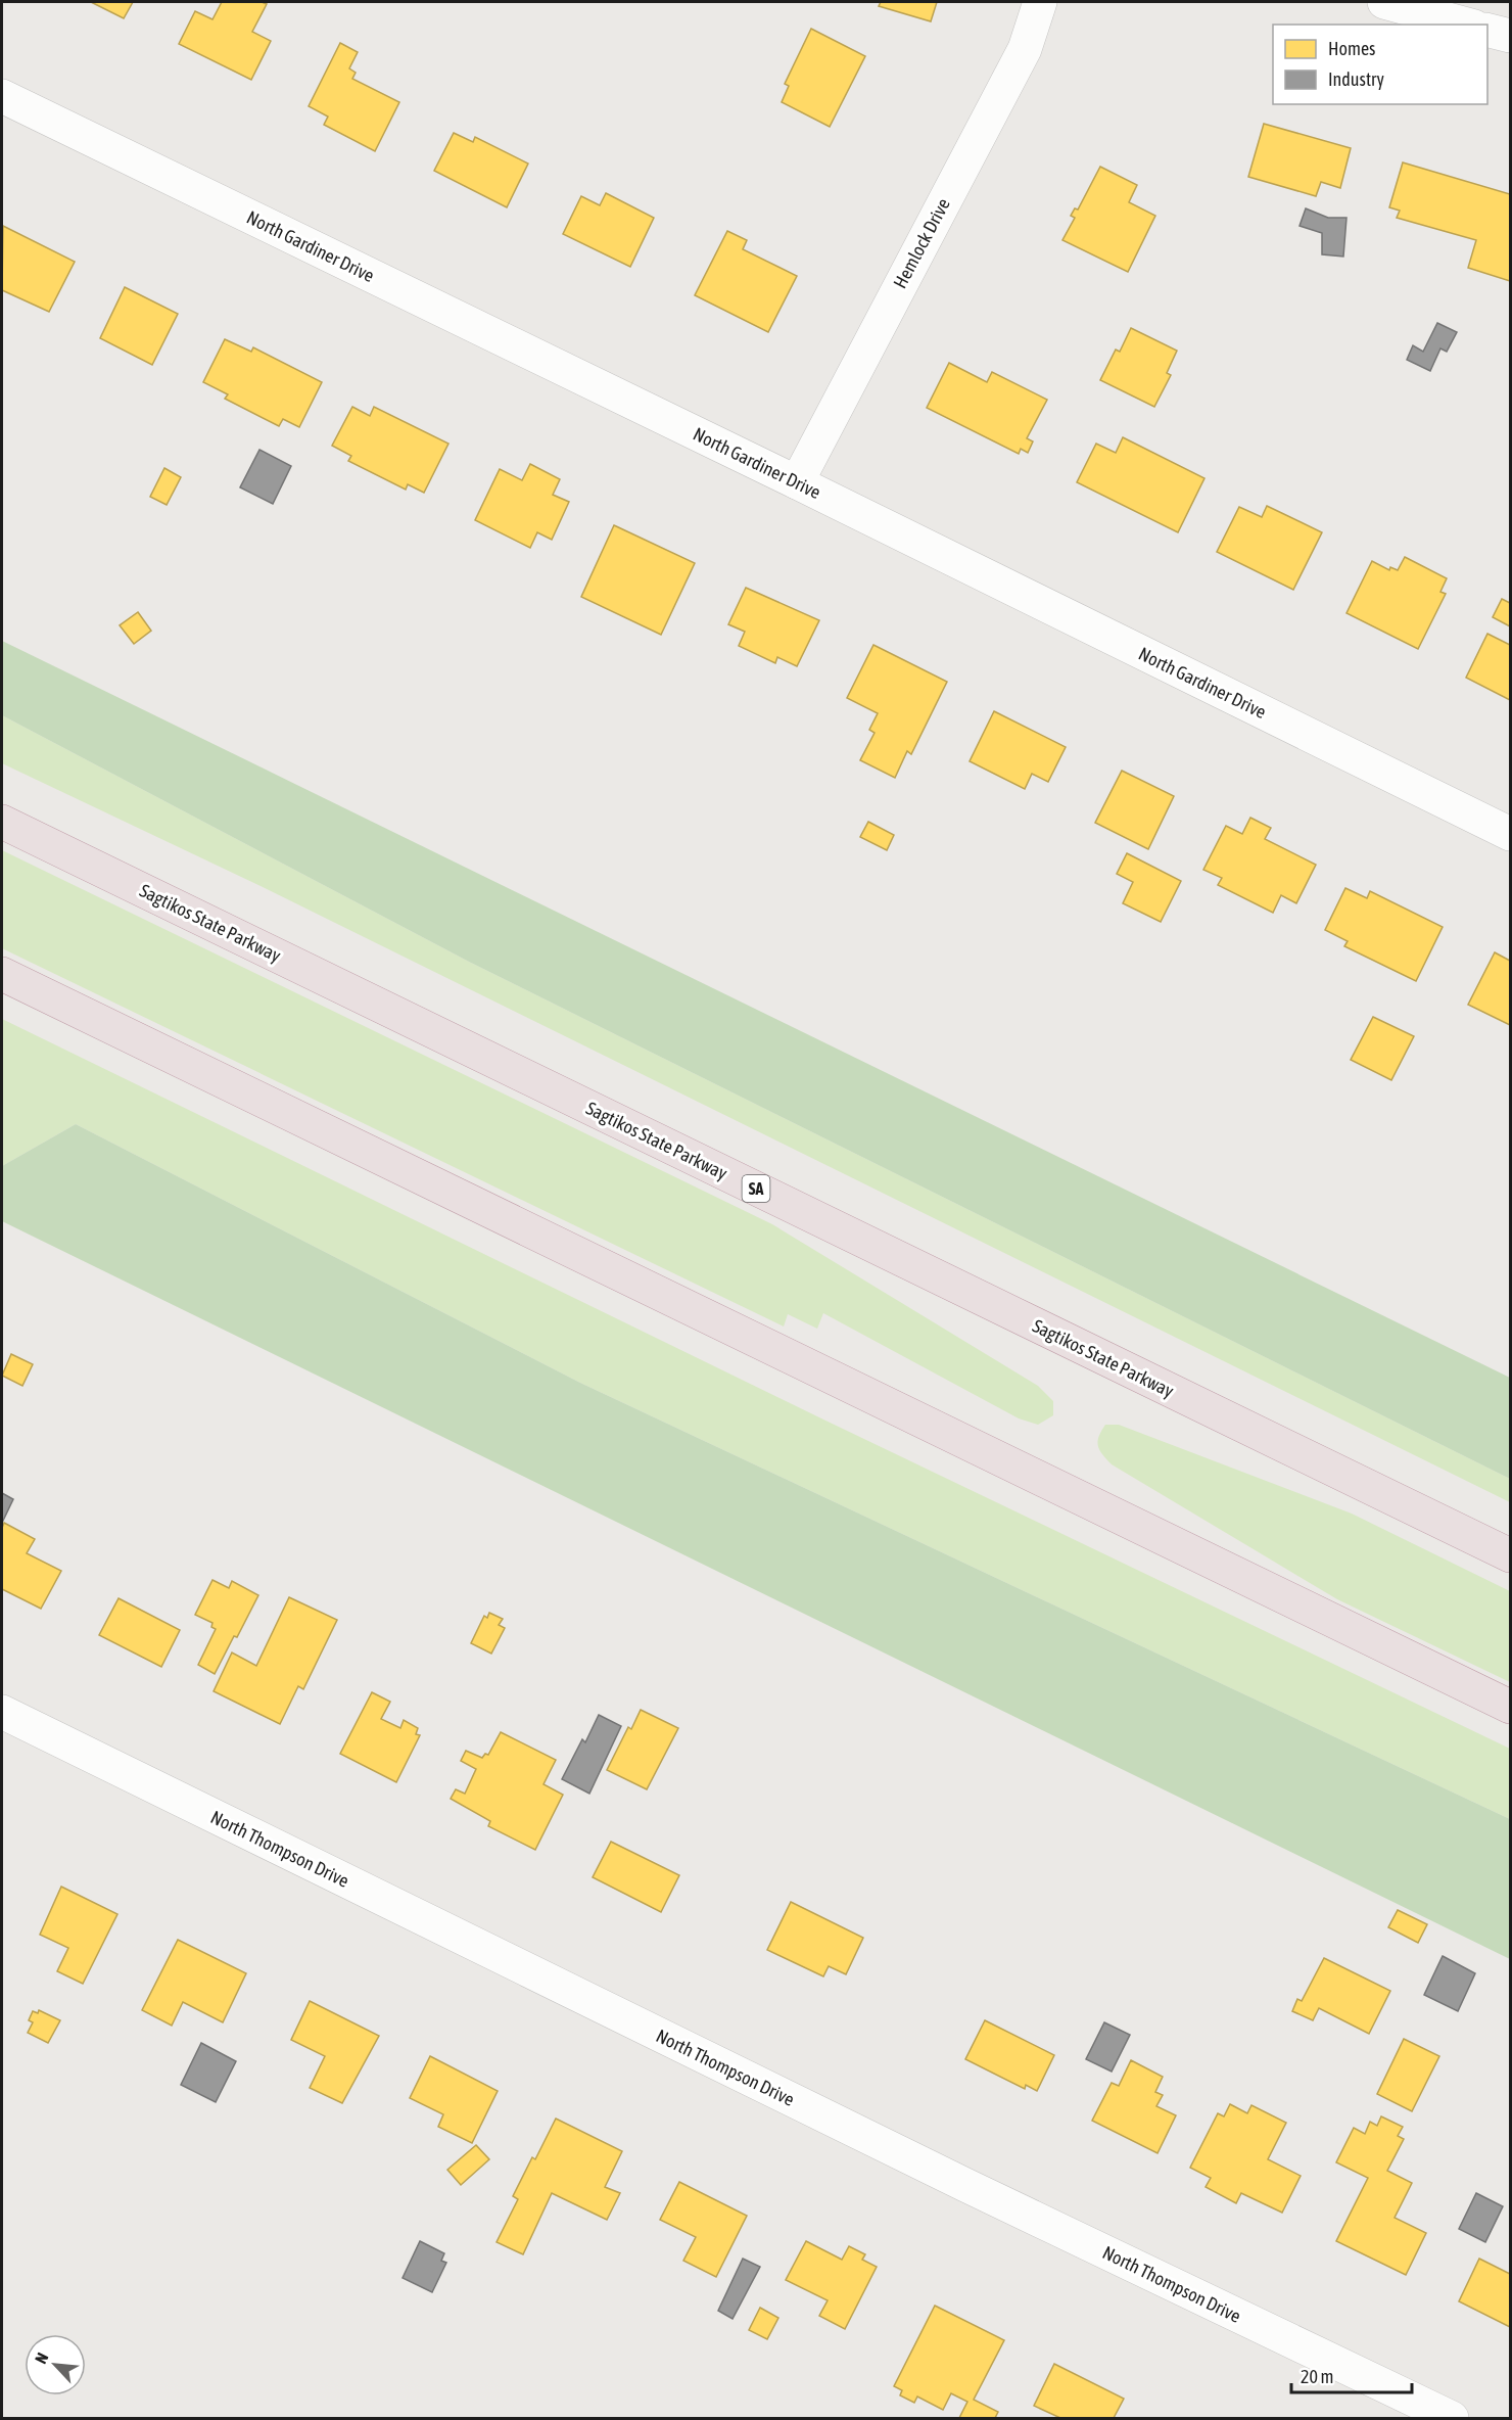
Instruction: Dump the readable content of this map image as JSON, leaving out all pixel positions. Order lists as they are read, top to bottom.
{
  "streets": {
    "highway": ["Sagtikos State Parkway", "SA"],
    "street": ["Hemlock Drive", "North Gardiner Drive", "North Thompson Drive"]
  },
  "crossings": [
    ["Hemlock Drive", "North Gardiner Drive"]
  ],
  "legend": ["Homes", "Industry"],
  "scale_bar": "20 m",
  "north": "top left"
}
